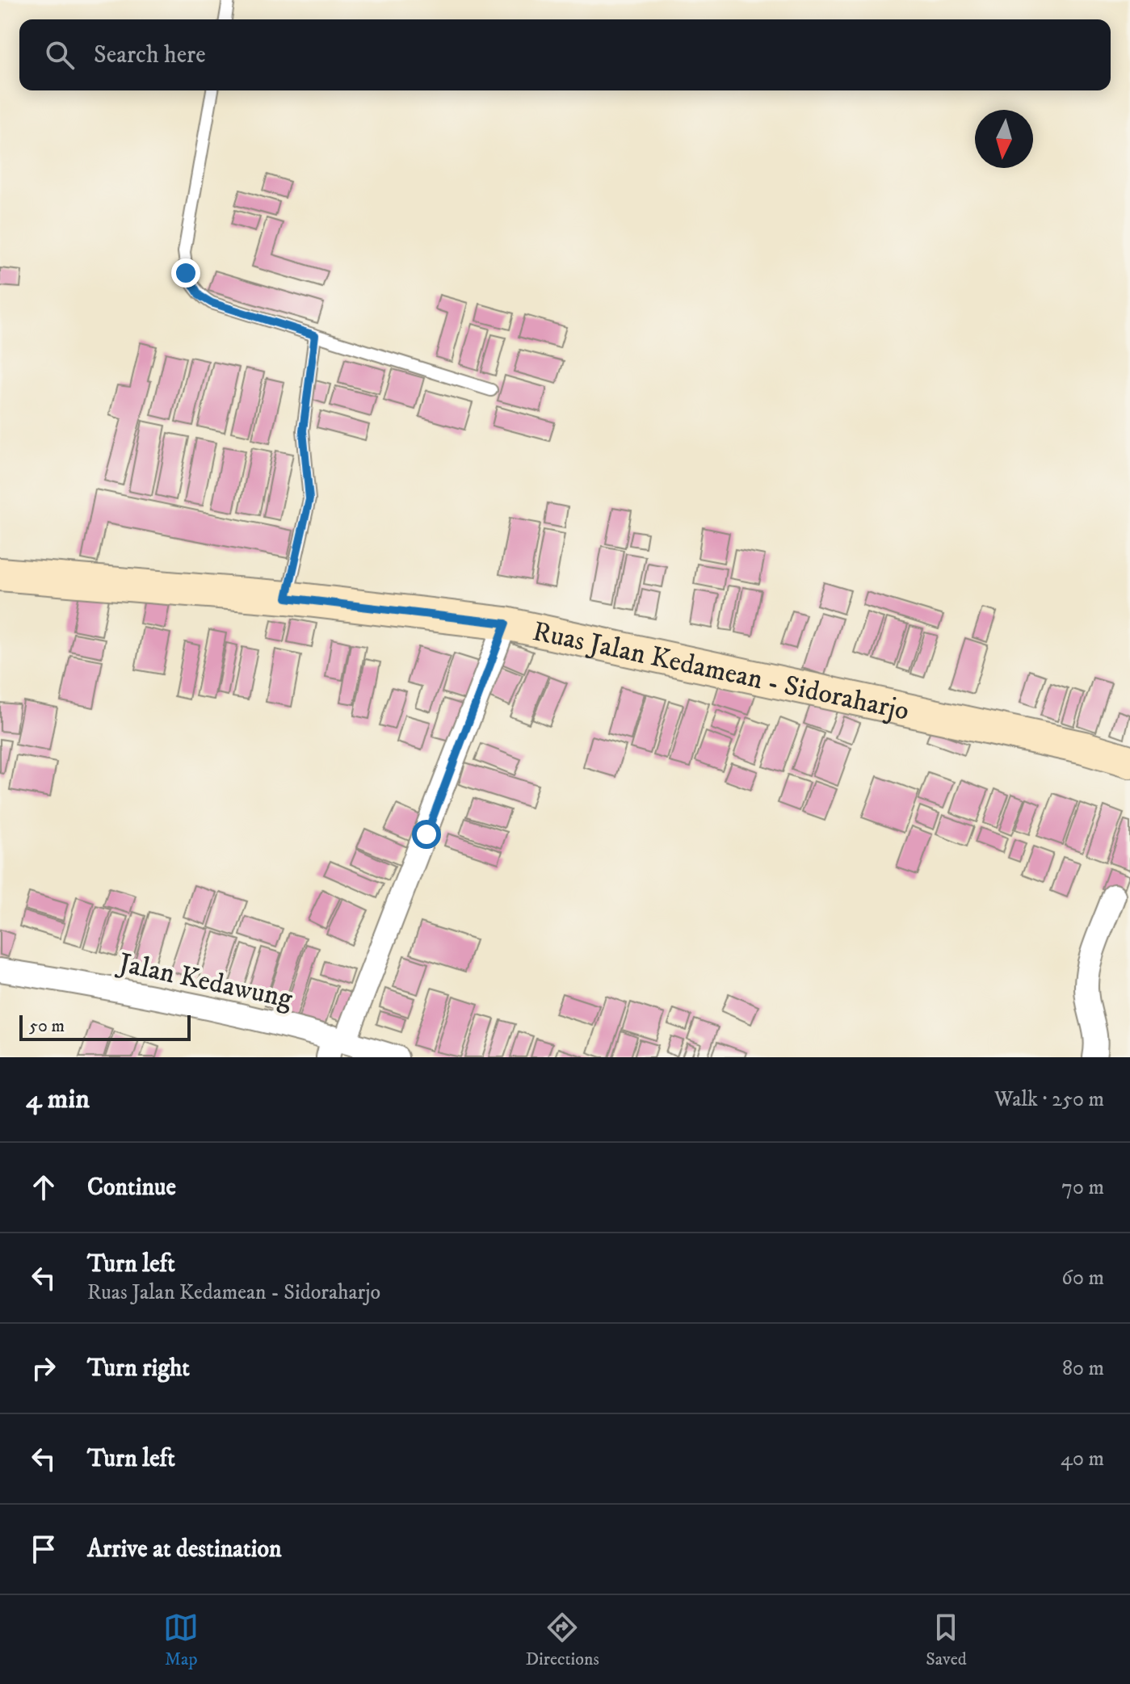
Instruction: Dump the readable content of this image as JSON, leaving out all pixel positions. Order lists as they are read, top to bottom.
{
  "streets": {
    "main road": ["Ruas Jalan Kedamean - Sidoraharjo"],
    "street": ["Jalan Kedawung"]
  },
  "scale_bar": "50 m",
  "north": "bottom",
  "page": {
    "search": "Search here",
    "scale": "50 m",
    "heading": ["4 min", "Walk · 250 m"],
    "list": [
      ["Continue", "70 m"],
      ["Turn left", "Ruas Jalan Kedamean - Sidoraharjo", "60 m"],
      ["Turn right", "80 m"],
      ["Turn left", "40 m"],
      "Arrive at destination"
    ],
    "nav": ["Map", "Directions", "Saved"]
  }
}
